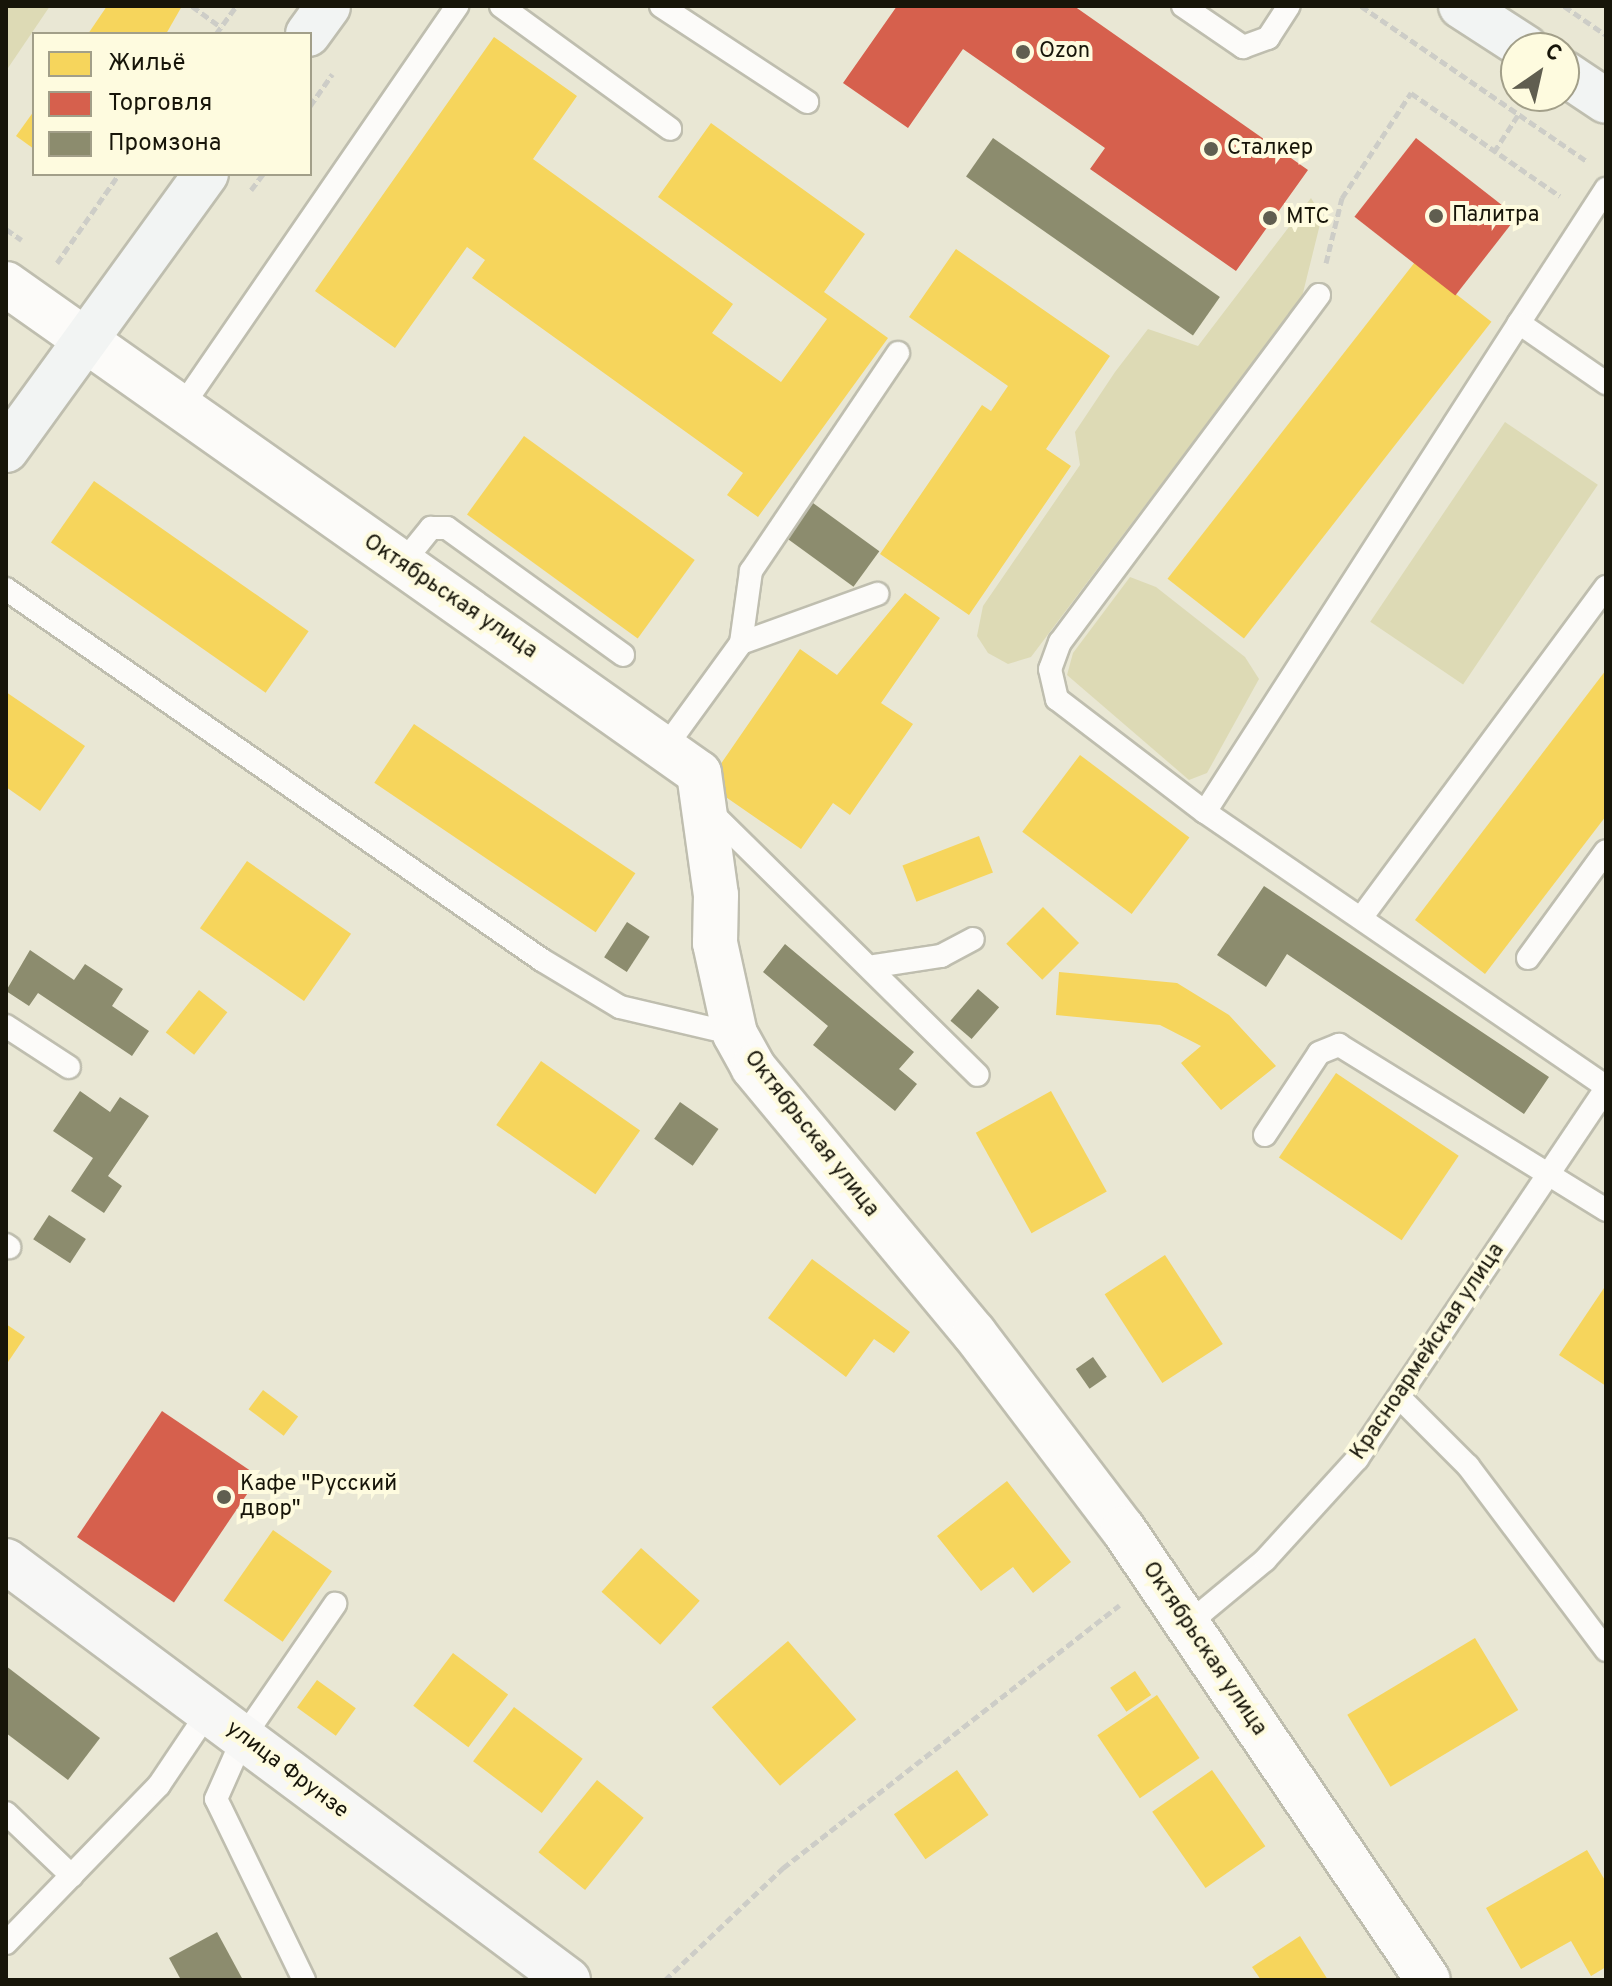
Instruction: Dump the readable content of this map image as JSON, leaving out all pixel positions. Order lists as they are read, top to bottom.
{
  "streets": {
    "main road": ["улица Фрунзе"],
    "street": ["Октябрьская улица"],
    "lane": ["Красноармейская улица"]
  },
  "crossings": [
    ["Октябрьская улица", "Красноармейская улица"]
  ],
  "places": [
    "Ozon",
    "Сталкер",
    "Палитра",
    "МТС",
    "Кафе \"Русский двор\""
  ],
  "legend": ["Жильё", "Торговля", "Промзона"],
  "north": "top right"
}
